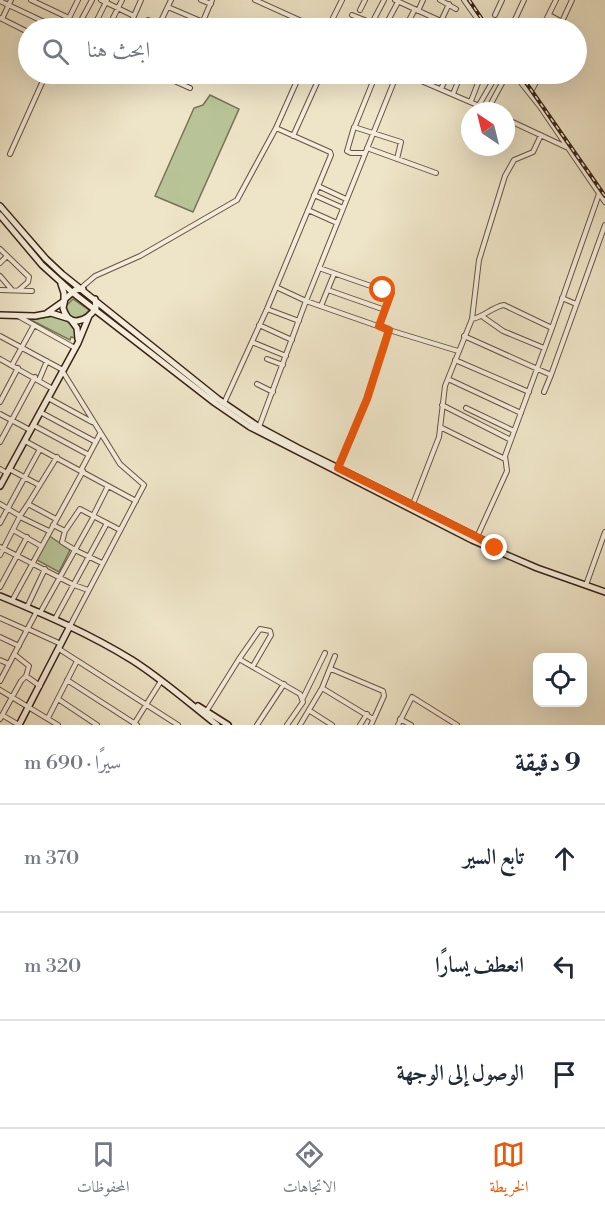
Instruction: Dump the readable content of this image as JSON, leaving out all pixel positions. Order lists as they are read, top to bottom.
{
  "north": "top left",
  "page": {
    "search": "ابحث هنا",
    "heading": ["9 دقيقة", "سيرًا · 690 m"],
    "list": [
      ["تابع السير", "370 m"],
      ["انعطف يسارًا", "320 m"],
      "الوصول إلى الوجهة"
    ],
    "nav": ["الخريطة", "الاتجاهات", "المحفوظات"]
  }
}
